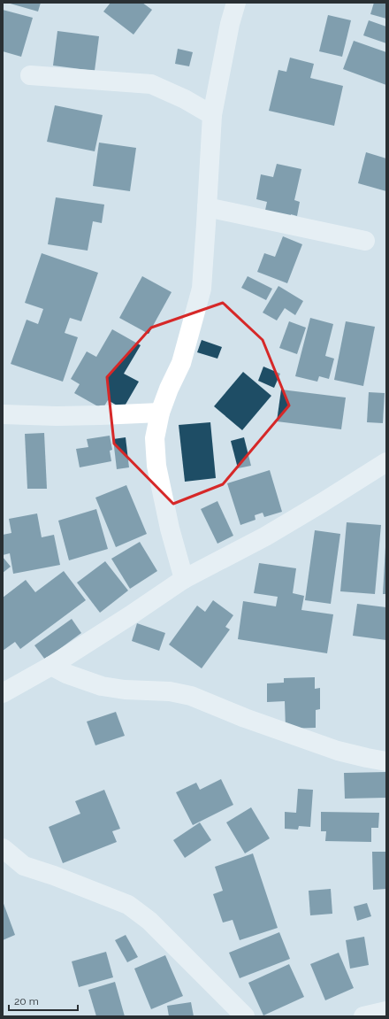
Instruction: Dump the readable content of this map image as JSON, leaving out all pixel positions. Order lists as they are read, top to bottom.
{
  "scale_bar": "20 m"
}
